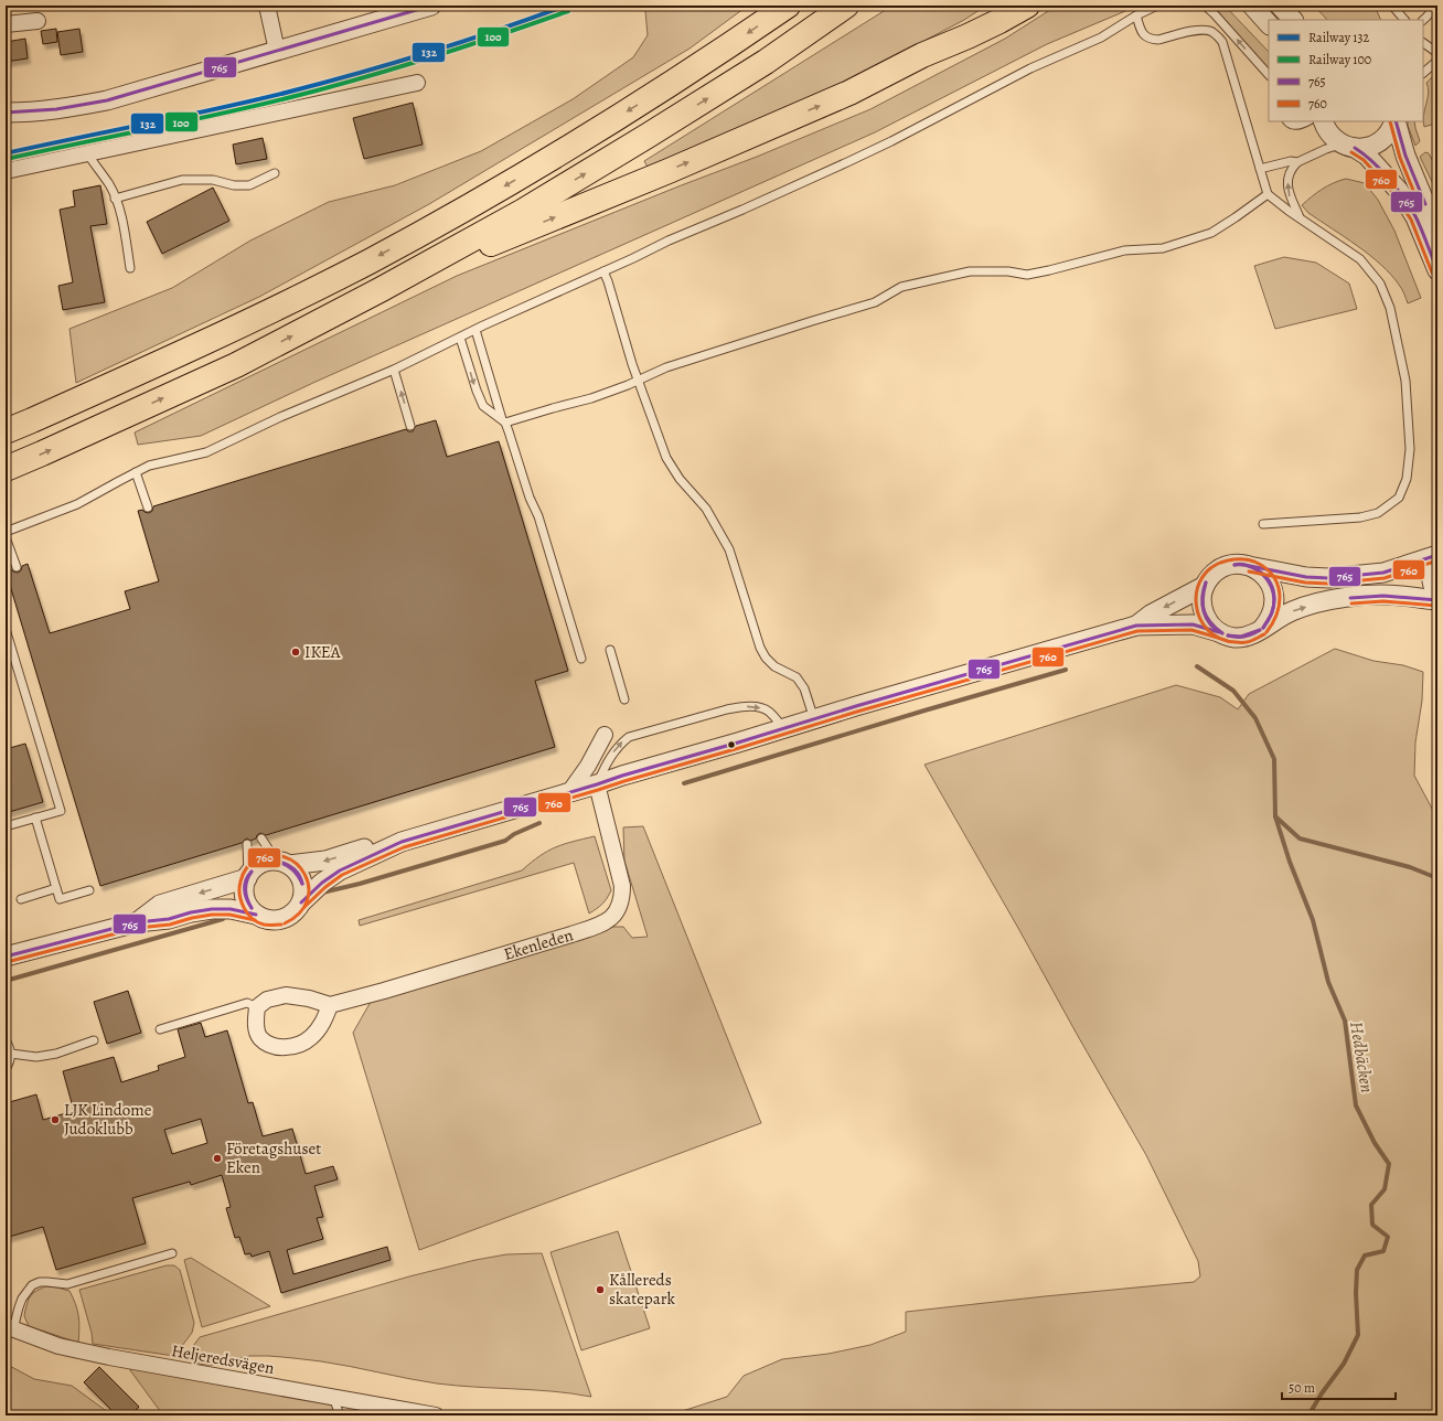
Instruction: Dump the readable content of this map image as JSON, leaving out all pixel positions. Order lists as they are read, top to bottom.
{
  "streets": {
    "street": ["Ekenleden", "Heljeredsvägen"]
  },
  "water": ["Hedbäcken"],
  "places": [
    "IKEA",
    "LJK Lindome Judoklubb",
    "Företagshuset Eken",
    "Kållereds skatepark"
  ],
  "lines": [
    "rail line 132",
    "transit line 765",
    "rail line 100",
    "transit line 760"
  ],
  "legend": [
    "Railway 132",
    "Railway 100",
    "765",
    "760"
  ],
  "scale_bar": "50 m"
}
